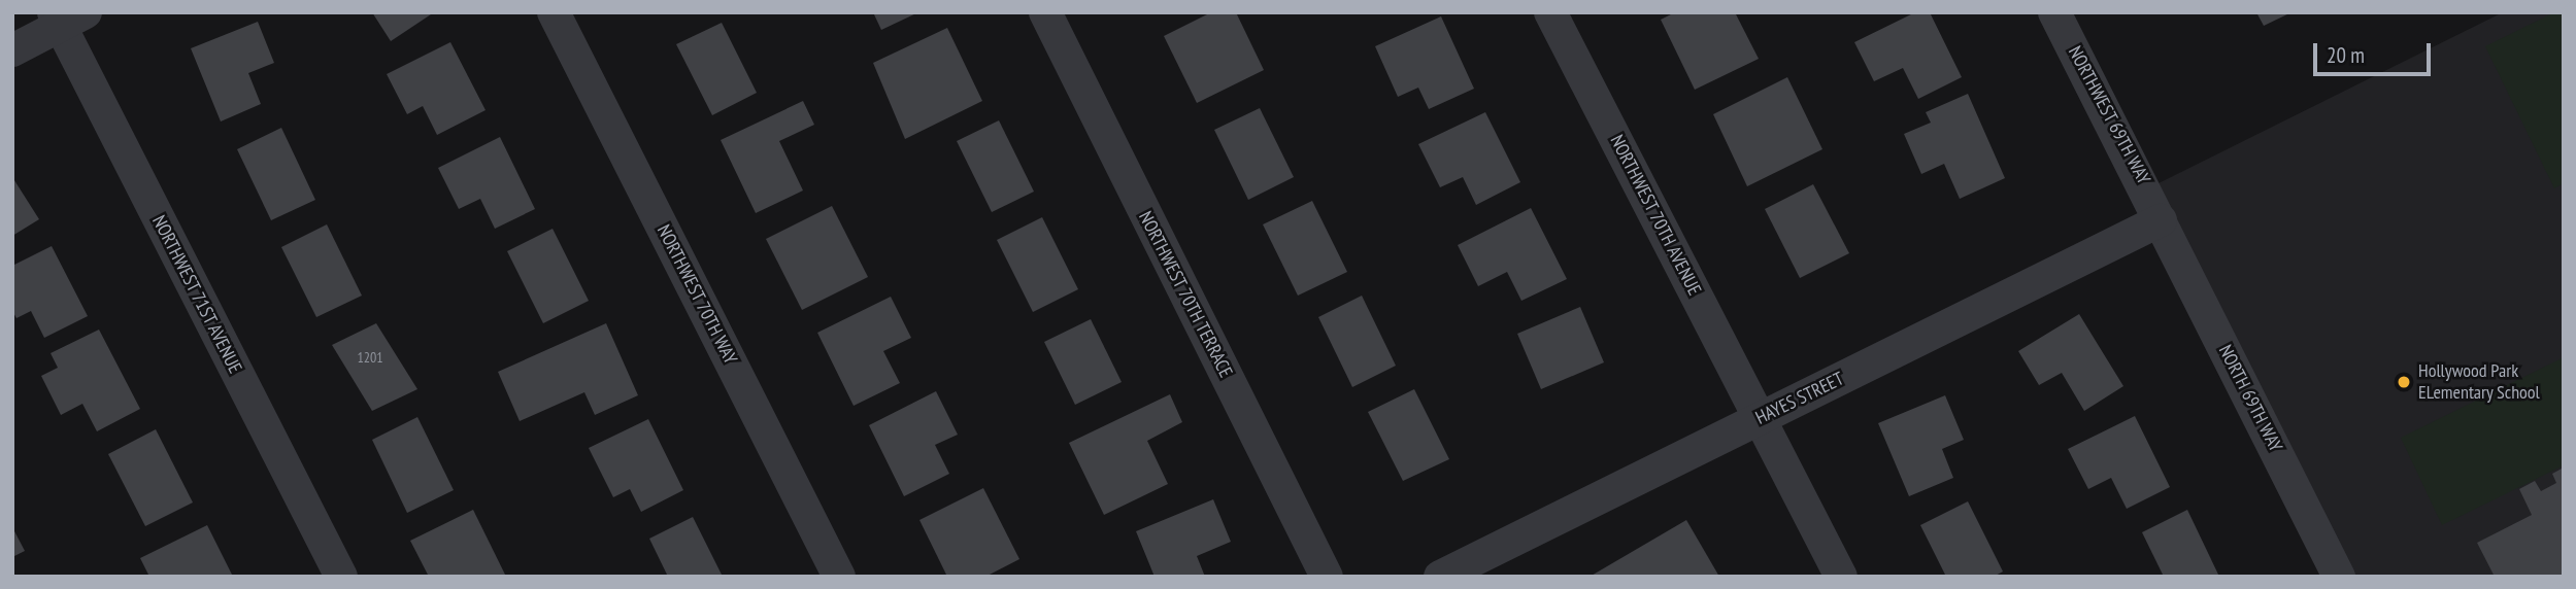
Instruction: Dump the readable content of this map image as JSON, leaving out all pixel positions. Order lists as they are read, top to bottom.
{
  "streets": {
    "street": [
      "NORTHWEST 69TH WAY",
      "NORTHWEST 70TH AVENUE",
      "NORTHWEST 71ST AVENUE",
      "NORTHWEST 70TH WAY",
      "NORTHWEST 70TH TERRACE",
      "HAYES STREET",
      "NORTH 69TH WAY"
    ]
  },
  "crossings": [
    ["NORTHWEST 69TH WAY", "HAYES STREET"],
    ["NORTHWEST 69TH WAY", "NORTH 69TH WAY"],
    ["NORTHWEST 70TH AVENUE", "HAYES STREET"],
    ["HAYES STREET", "NORTH 69TH WAY"]
  ],
  "places": ["Hollywood Park ELementary School"],
  "house_numbers": ["1201"],
  "scale_bar": "20 m"
}
